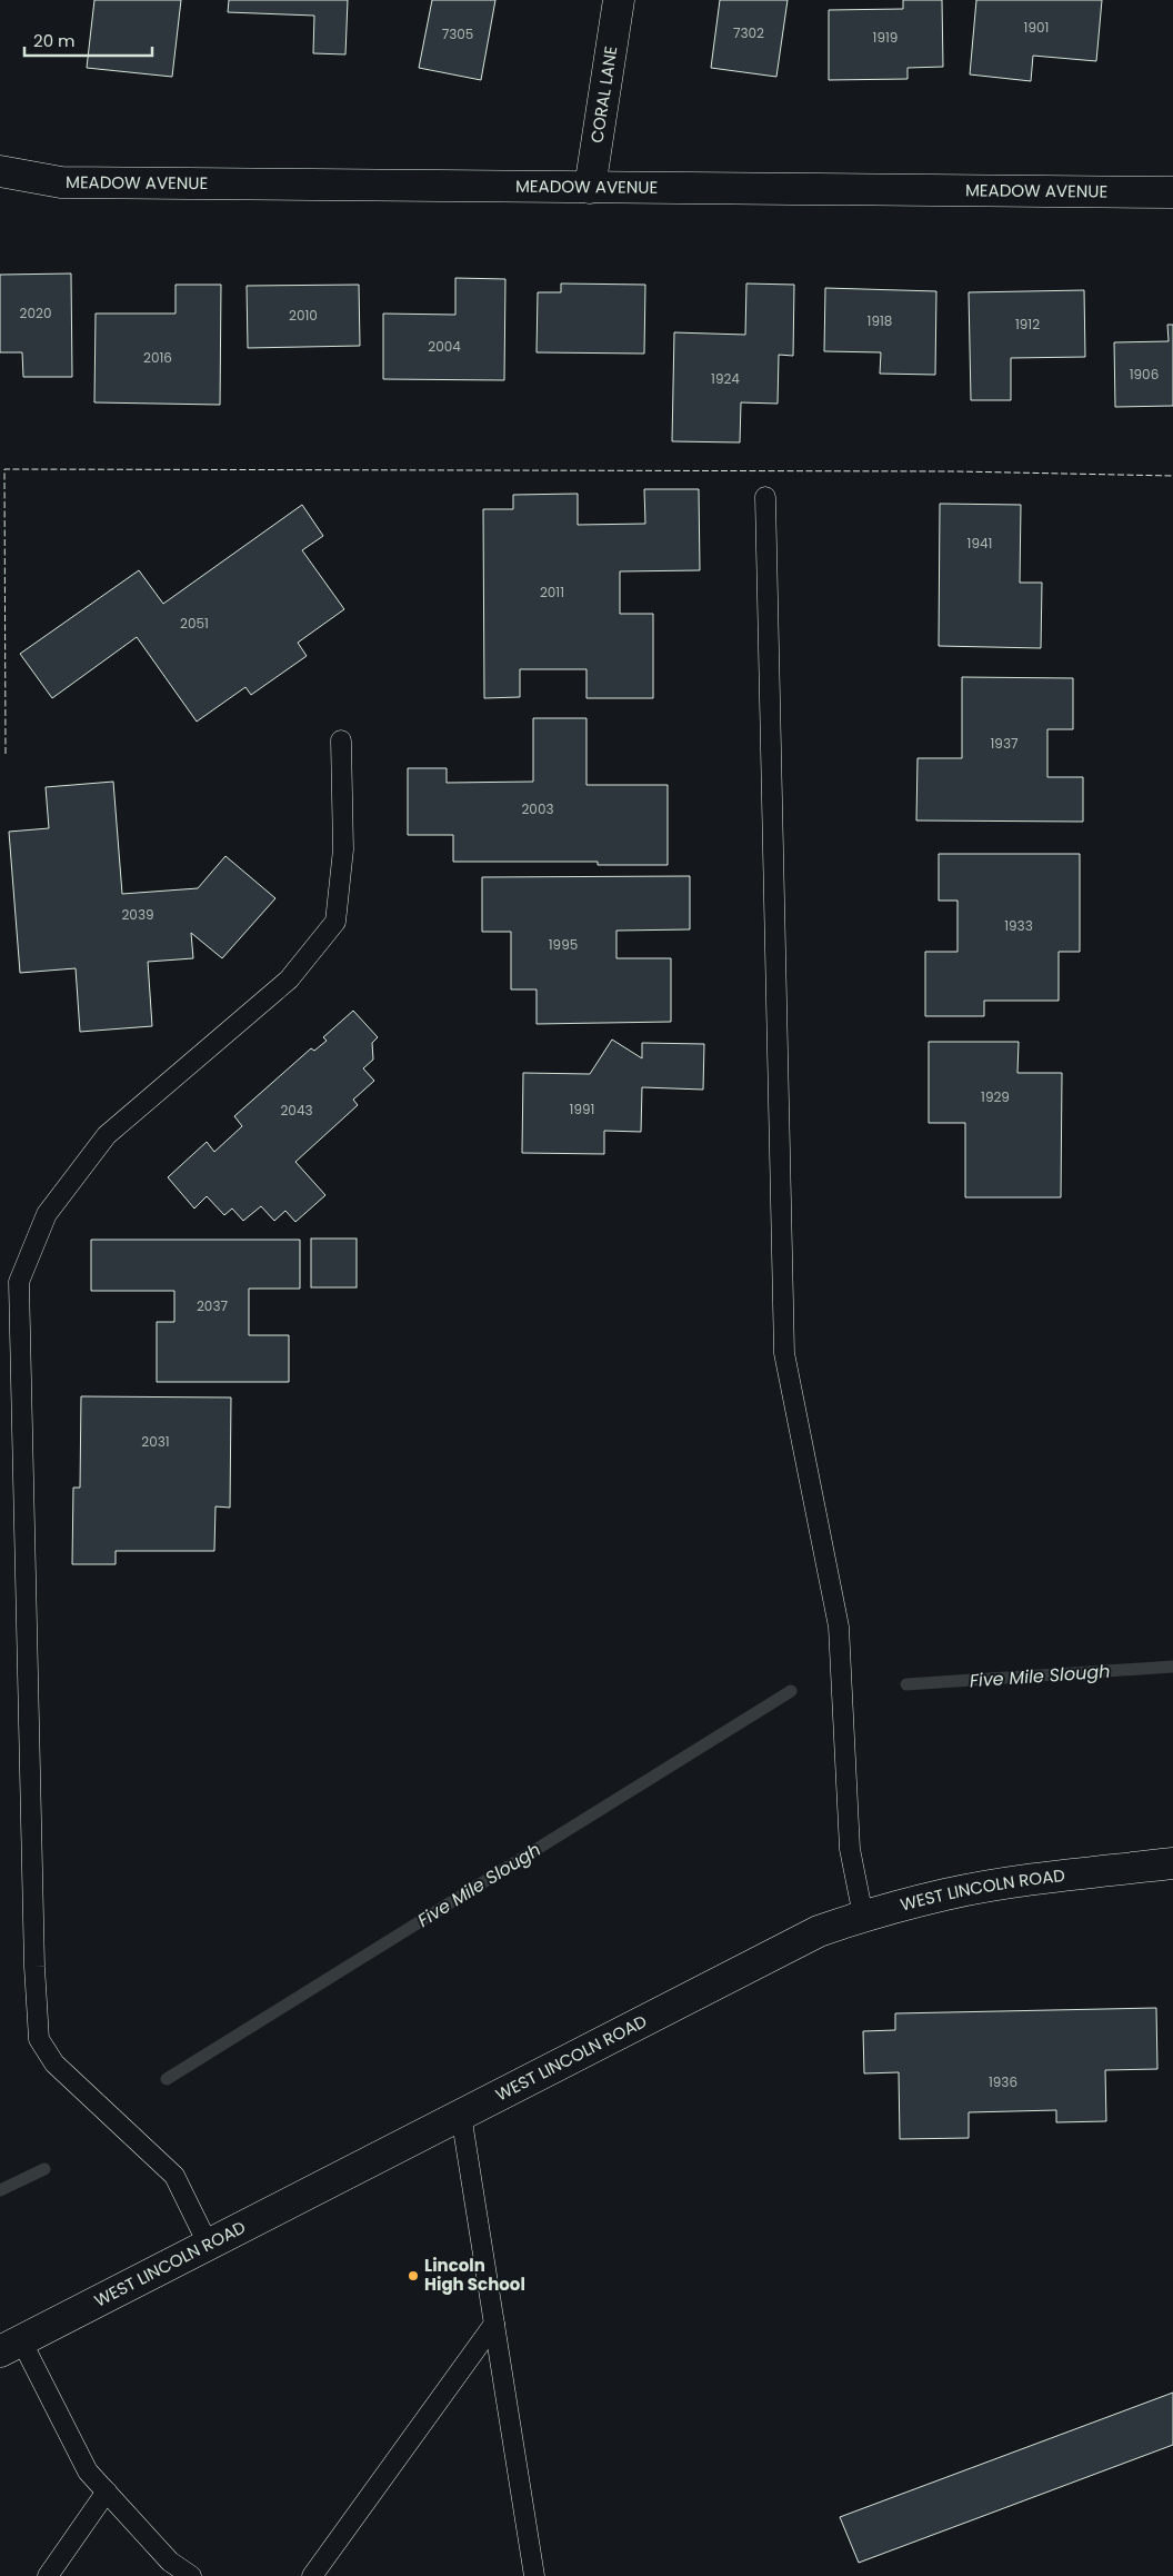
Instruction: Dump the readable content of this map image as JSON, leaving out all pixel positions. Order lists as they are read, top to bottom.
{
  "streets": {
    "street": ["CORAL LANE", "MEADOW AVENUE", "WEST LINCOLN ROAD"]
  },
  "crossings": [
    ["CORAL LANE", "MEADOW AVENUE"]
  ],
  "water": ["Five Mile Slough"],
  "places": ["Lincoln High School"],
  "house_numbers": [
    "1901",
    "7302",
    "7305",
    "1919",
    "2020",
    "2010",
    "1918",
    "1912",
    "2004",
    "2016",
    "1906",
    "1924",
    "1941",
    "2011",
    "2051",
    "1937",
    "2003",
    "2039",
    "1933",
    "1995",
    "1929",
    "1991",
    "2043",
    "2037",
    "2031",
    "1936"
  ],
  "scale_bar": "20 m"
}
